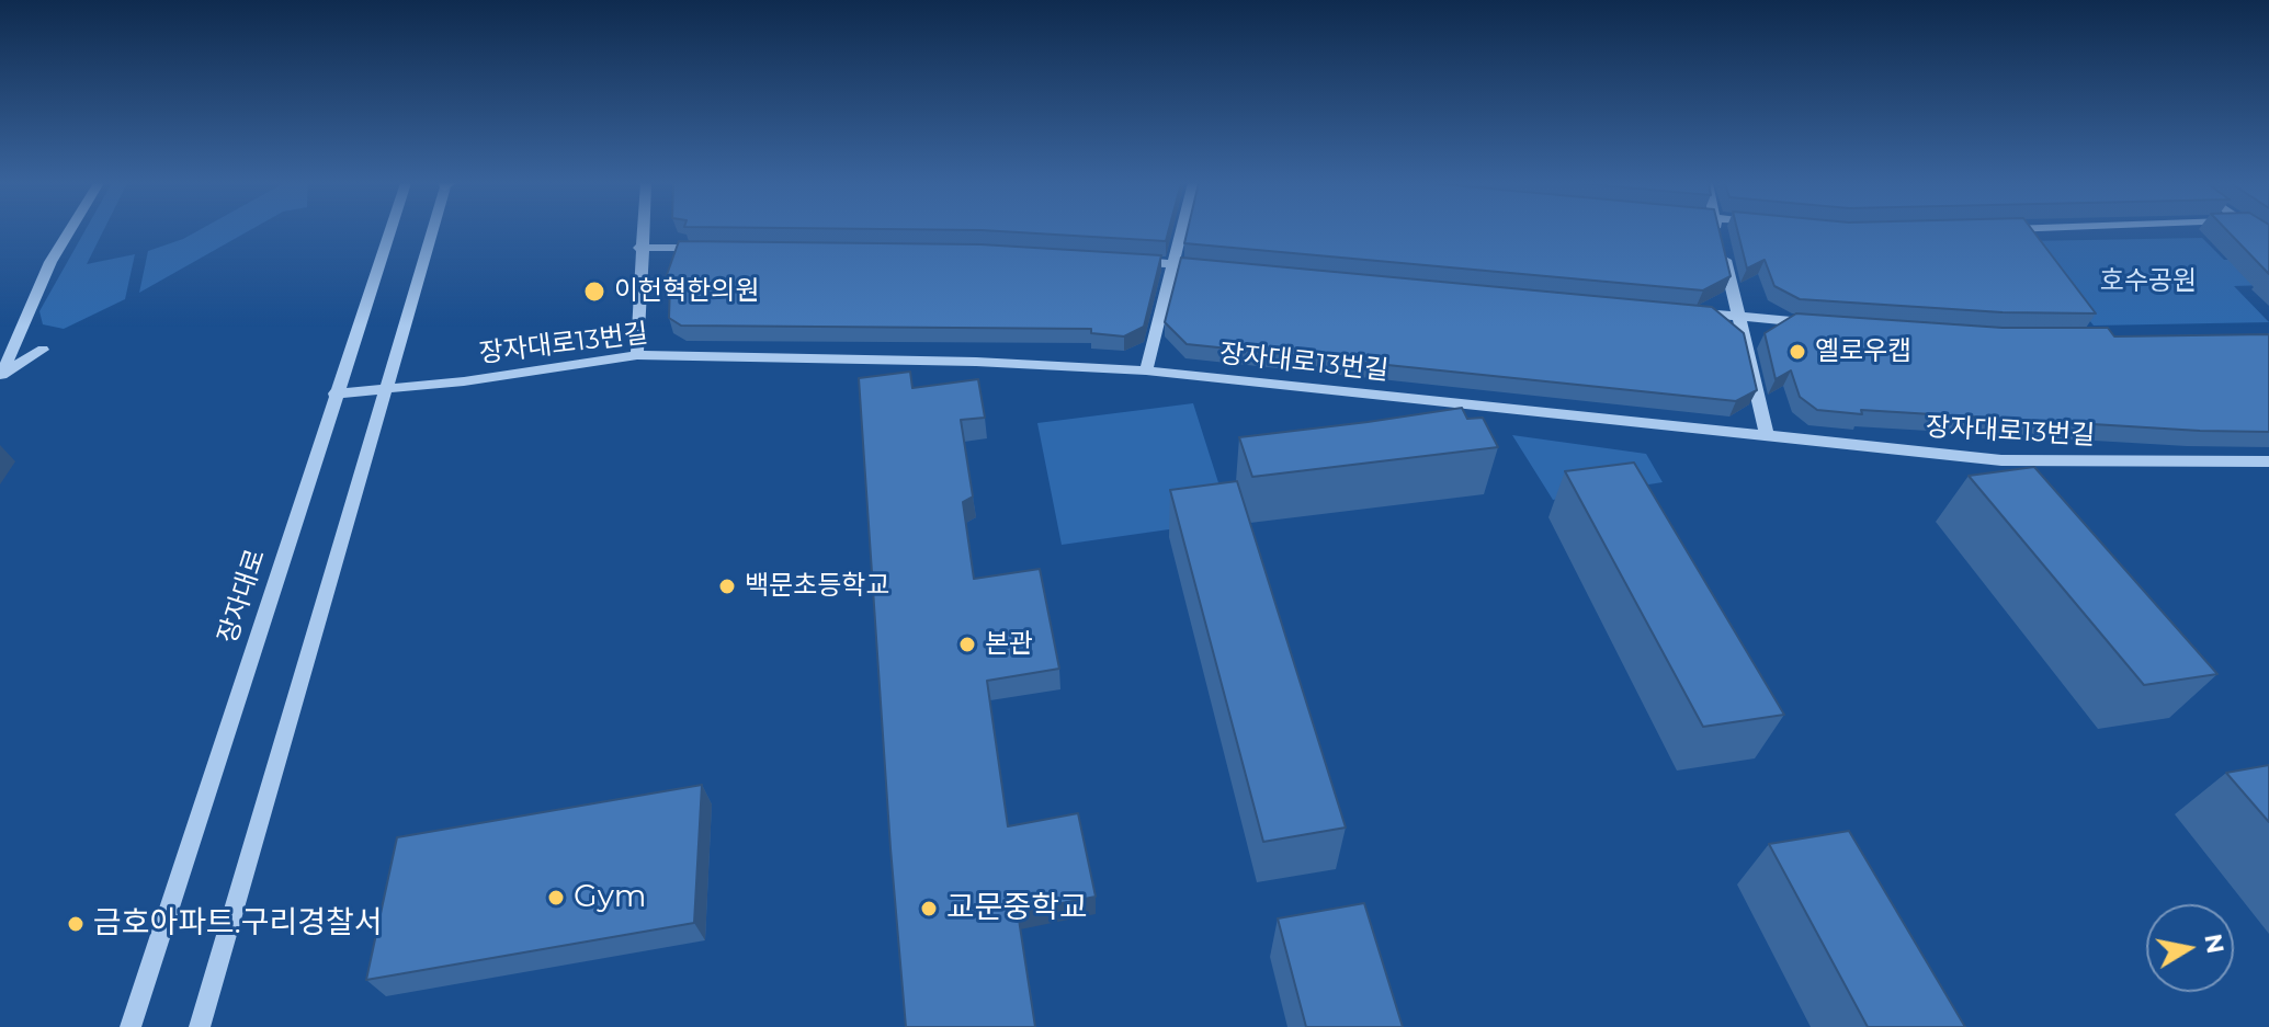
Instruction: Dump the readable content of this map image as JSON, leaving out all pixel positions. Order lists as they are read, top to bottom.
{
  "streets": {
    "street": ["장자대로13번길", "장자대로"]
  },
  "crossings": [
    ["장자대로13번길", "장자대로"]
  ],
  "parks": ["호수공원"],
  "places": [
    "이헌혁한의원",
    "옐로우캡",
    "백문초등학교",
    "본관",
    "Gym",
    "교문중학교",
    "금호아파트.구리경찰서"
  ],
  "north": "right"
}
